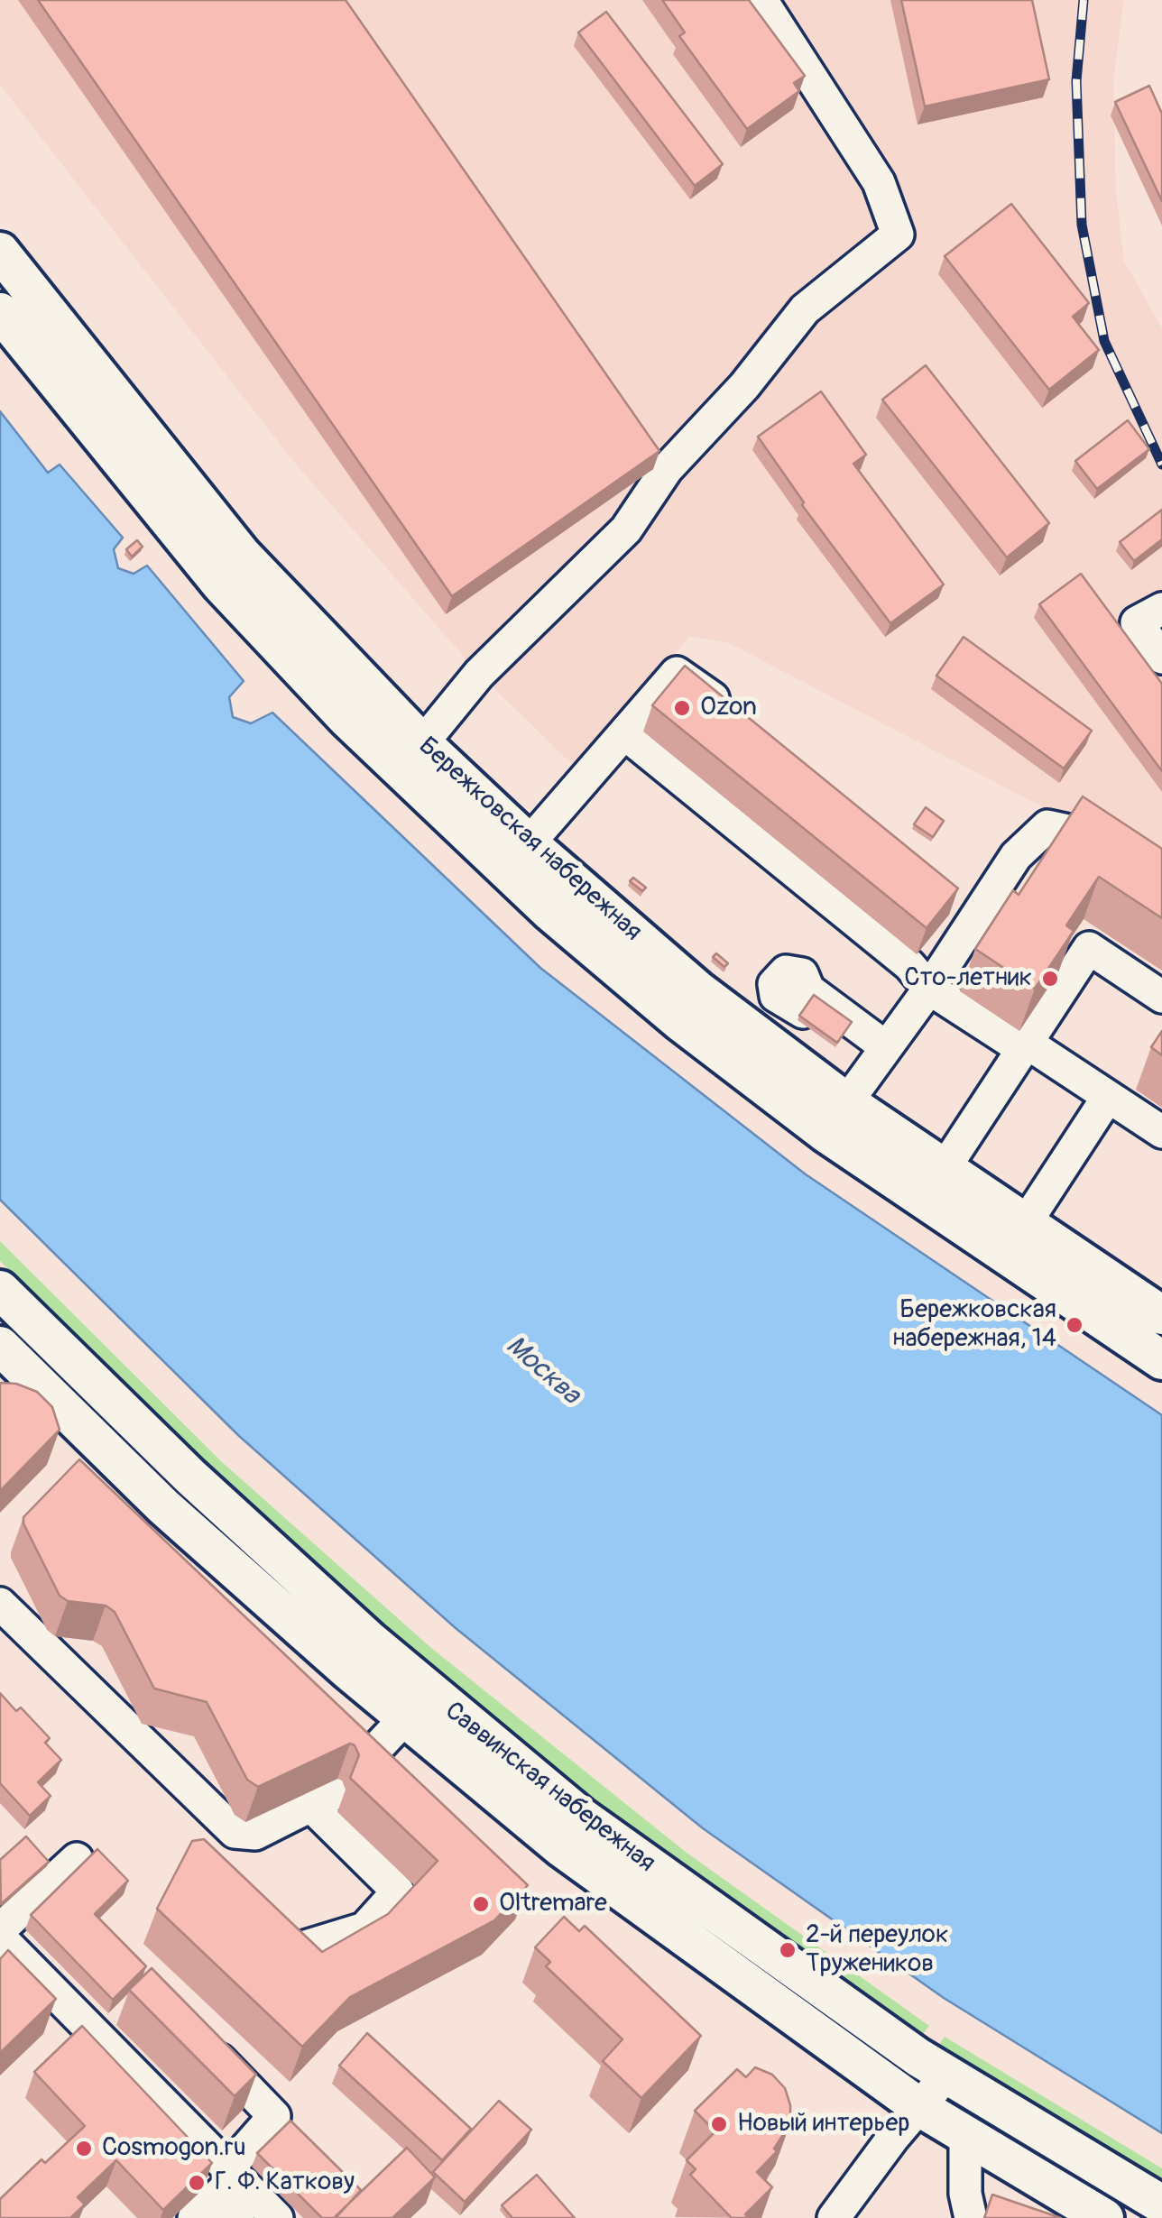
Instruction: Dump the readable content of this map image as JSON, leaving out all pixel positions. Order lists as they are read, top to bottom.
{
  "streets": {
    "main road": ["Бережковская набережная", "Саввинская набережная"]
  },
  "water": ["Москва"],
  "places": [
    "Ozon",
    "Сто-летник",
    "Бережковская набережная, 14",
    "Oltremare",
    "2-й переулок Тружеников",
    "Новый интерьер",
    "Cosmogon.ru",
    "Г. Ф. Каткову"
  ]
}
